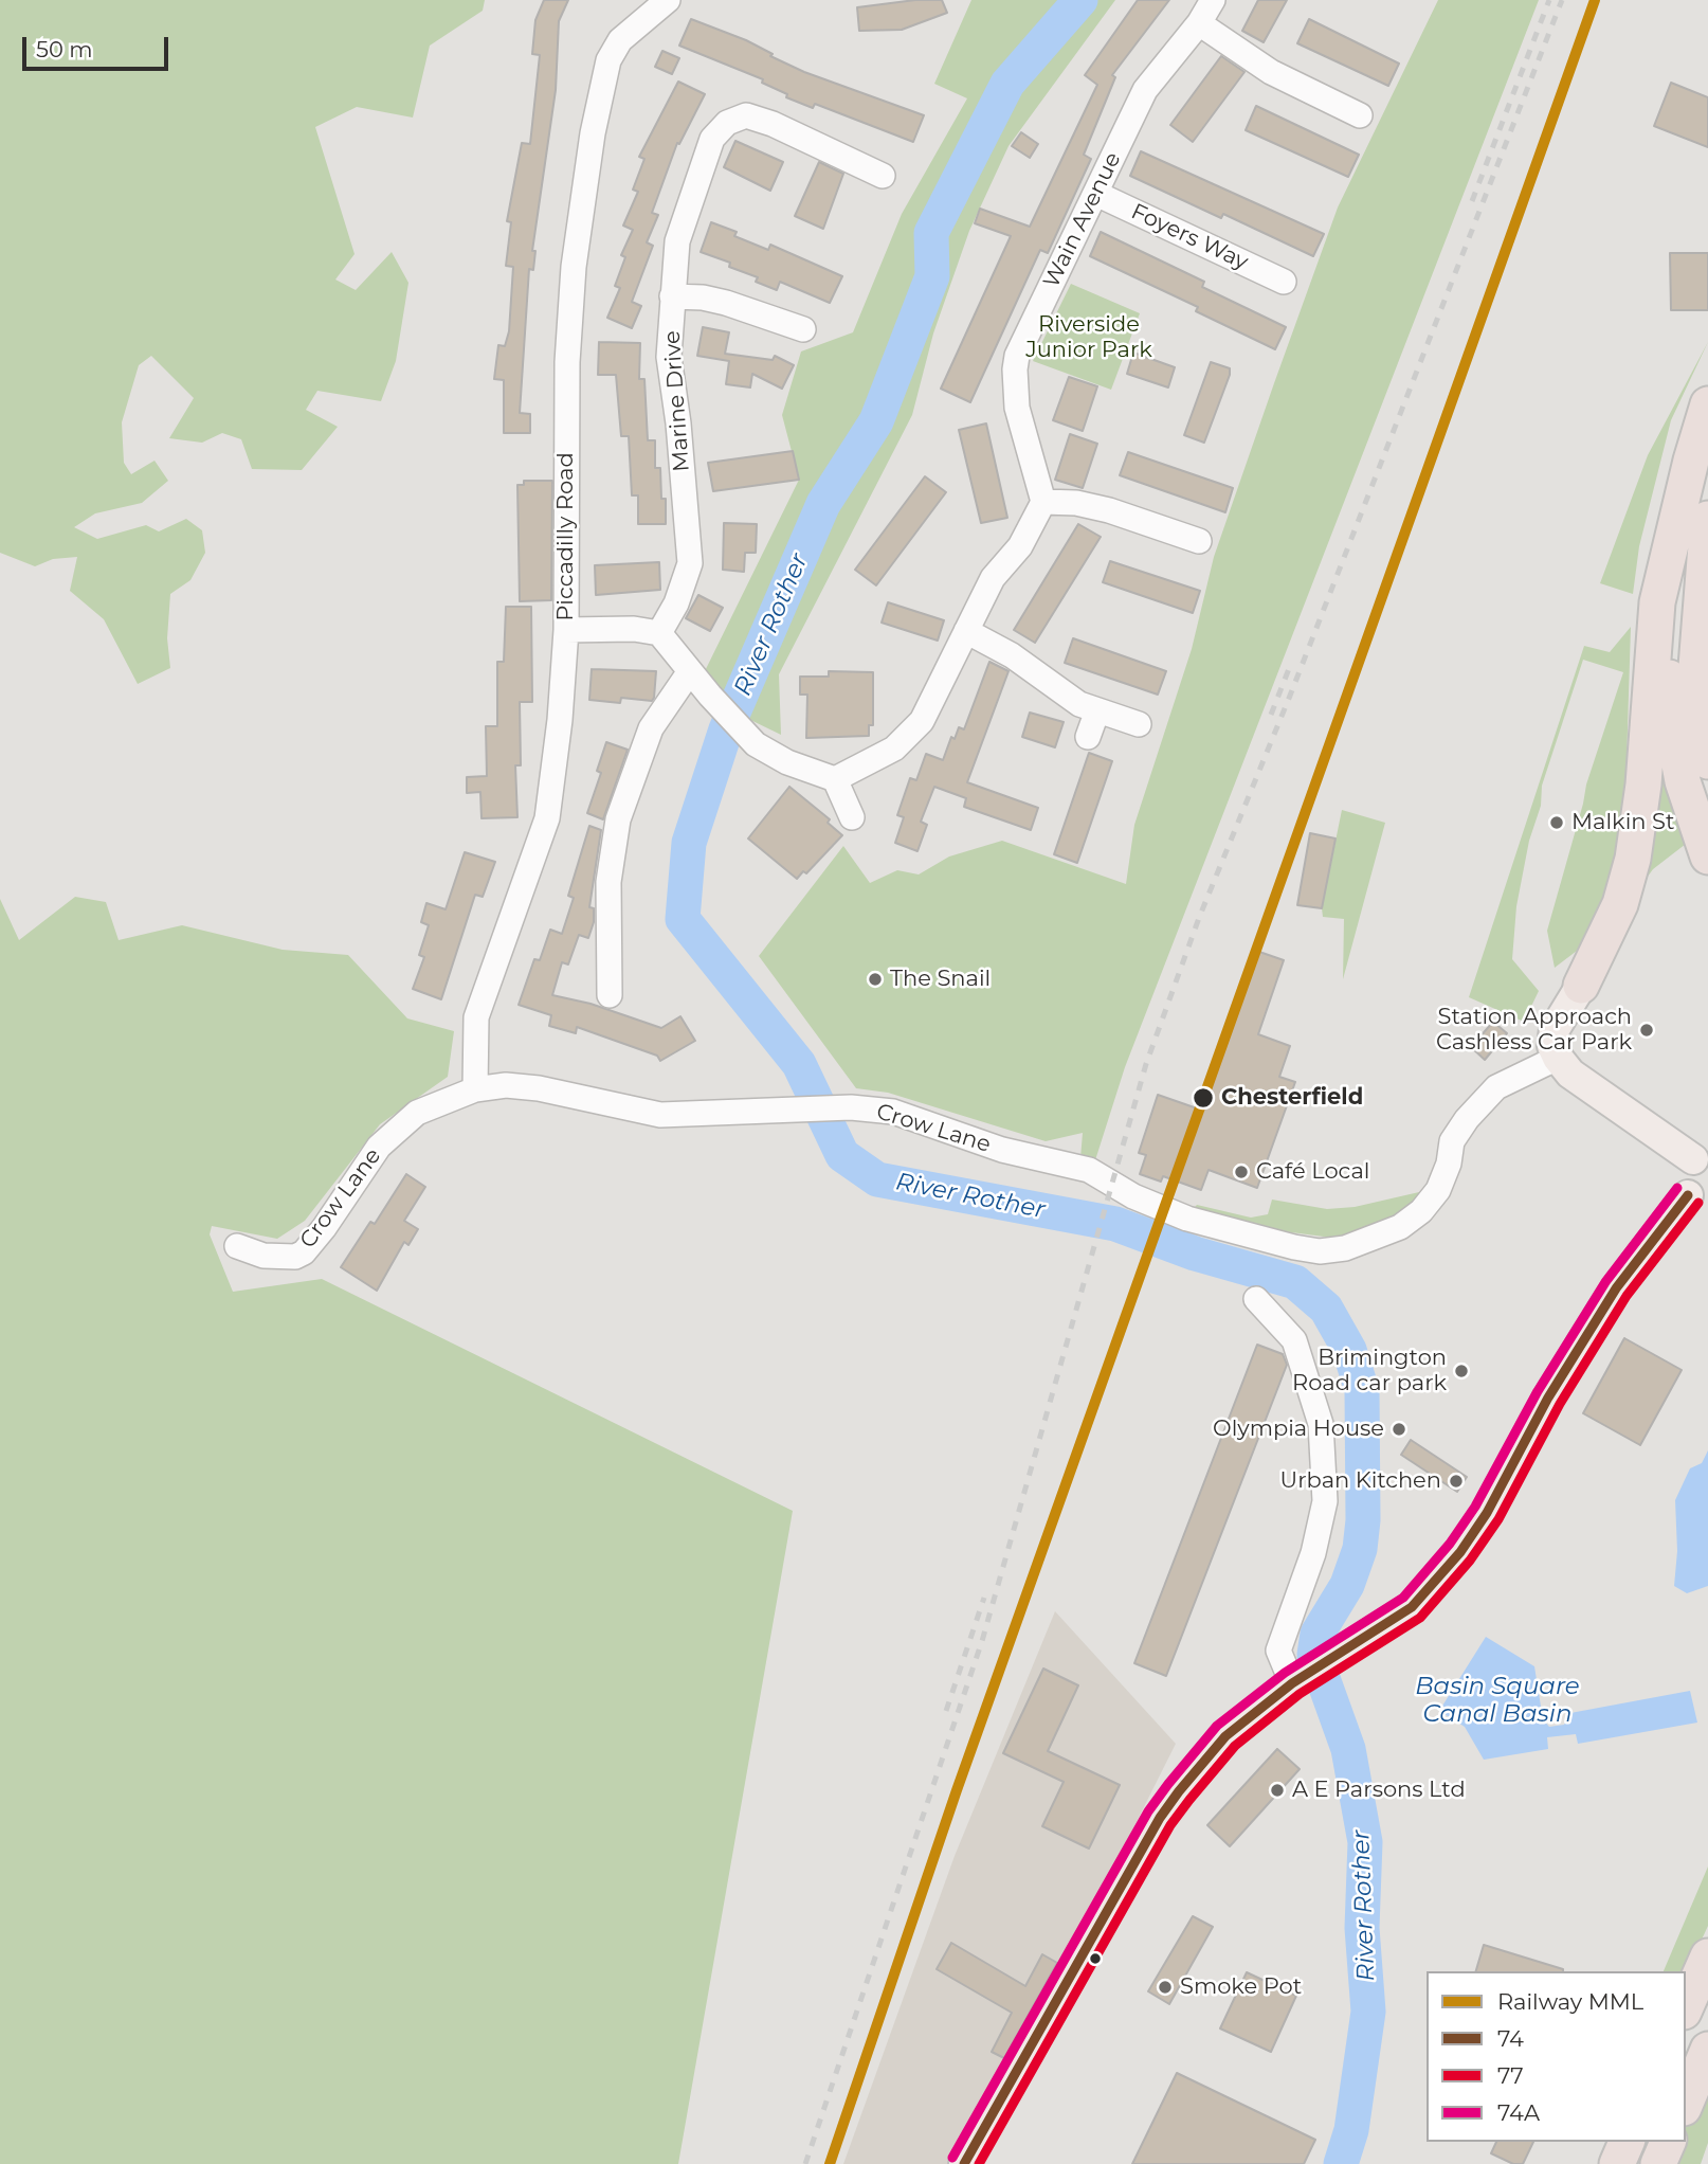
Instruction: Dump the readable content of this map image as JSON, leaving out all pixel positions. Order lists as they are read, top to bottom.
{
  "streets": {
    "street": [
      "Wain Avenue",
      "Foyers Way",
      "Marine Drive",
      "Piccadilly Road",
      "Crow Lane"
    ]
  },
  "crossings": [
    ["Wain Avenue", "Foyers Way"],
    ["Piccadilly Road", "Crow Lane"]
  ],
  "water": ["River Rother", "Basin Square Canal Basin"],
  "parks": ["Riverside Junior Park"],
  "places": [
    "Malkin St",
    "The Snail",
    "Station Approach Cashless Car Park",
    "Chesterfield",
    "Café Local",
    "Brimington Road car park",
    "Olympia House",
    "Urban Kitchen",
    "A E Parsons Ltd",
    "Smoke Pot"
  ],
  "lines": [
    "rail line MML",
    "transit line 74A",
    "transit line 74",
    "transit line 77"
  ],
  "legend": [
    "Railway MML",
    "74",
    "77",
    "74A"
  ],
  "scale_bar": "50 m"
}
